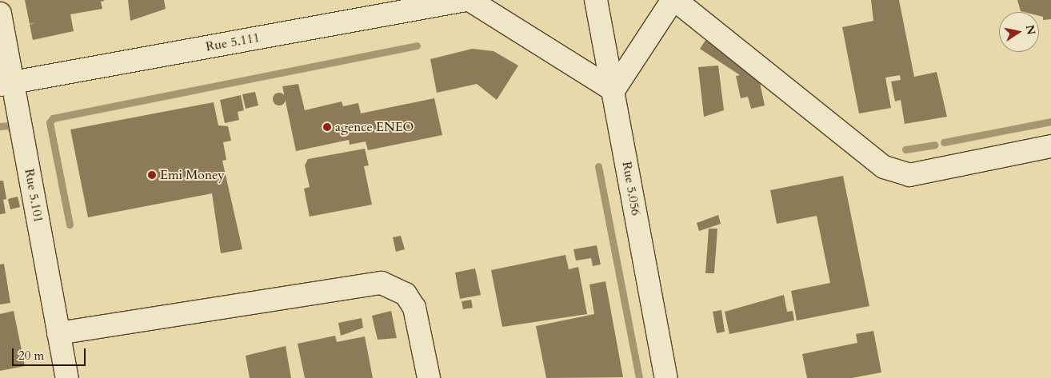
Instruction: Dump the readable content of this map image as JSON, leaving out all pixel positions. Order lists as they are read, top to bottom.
{
  "streets": {
    "street": ["Rue 5.111", "Rue 5.056", "Rue 5.101"]
  },
  "crossings": [
    ["Rue 5.111", "Rue 5.101"]
  ],
  "places": ["agence ENEO", "Emi Money"],
  "scale_bar": "20 m",
  "north": "right"
}
